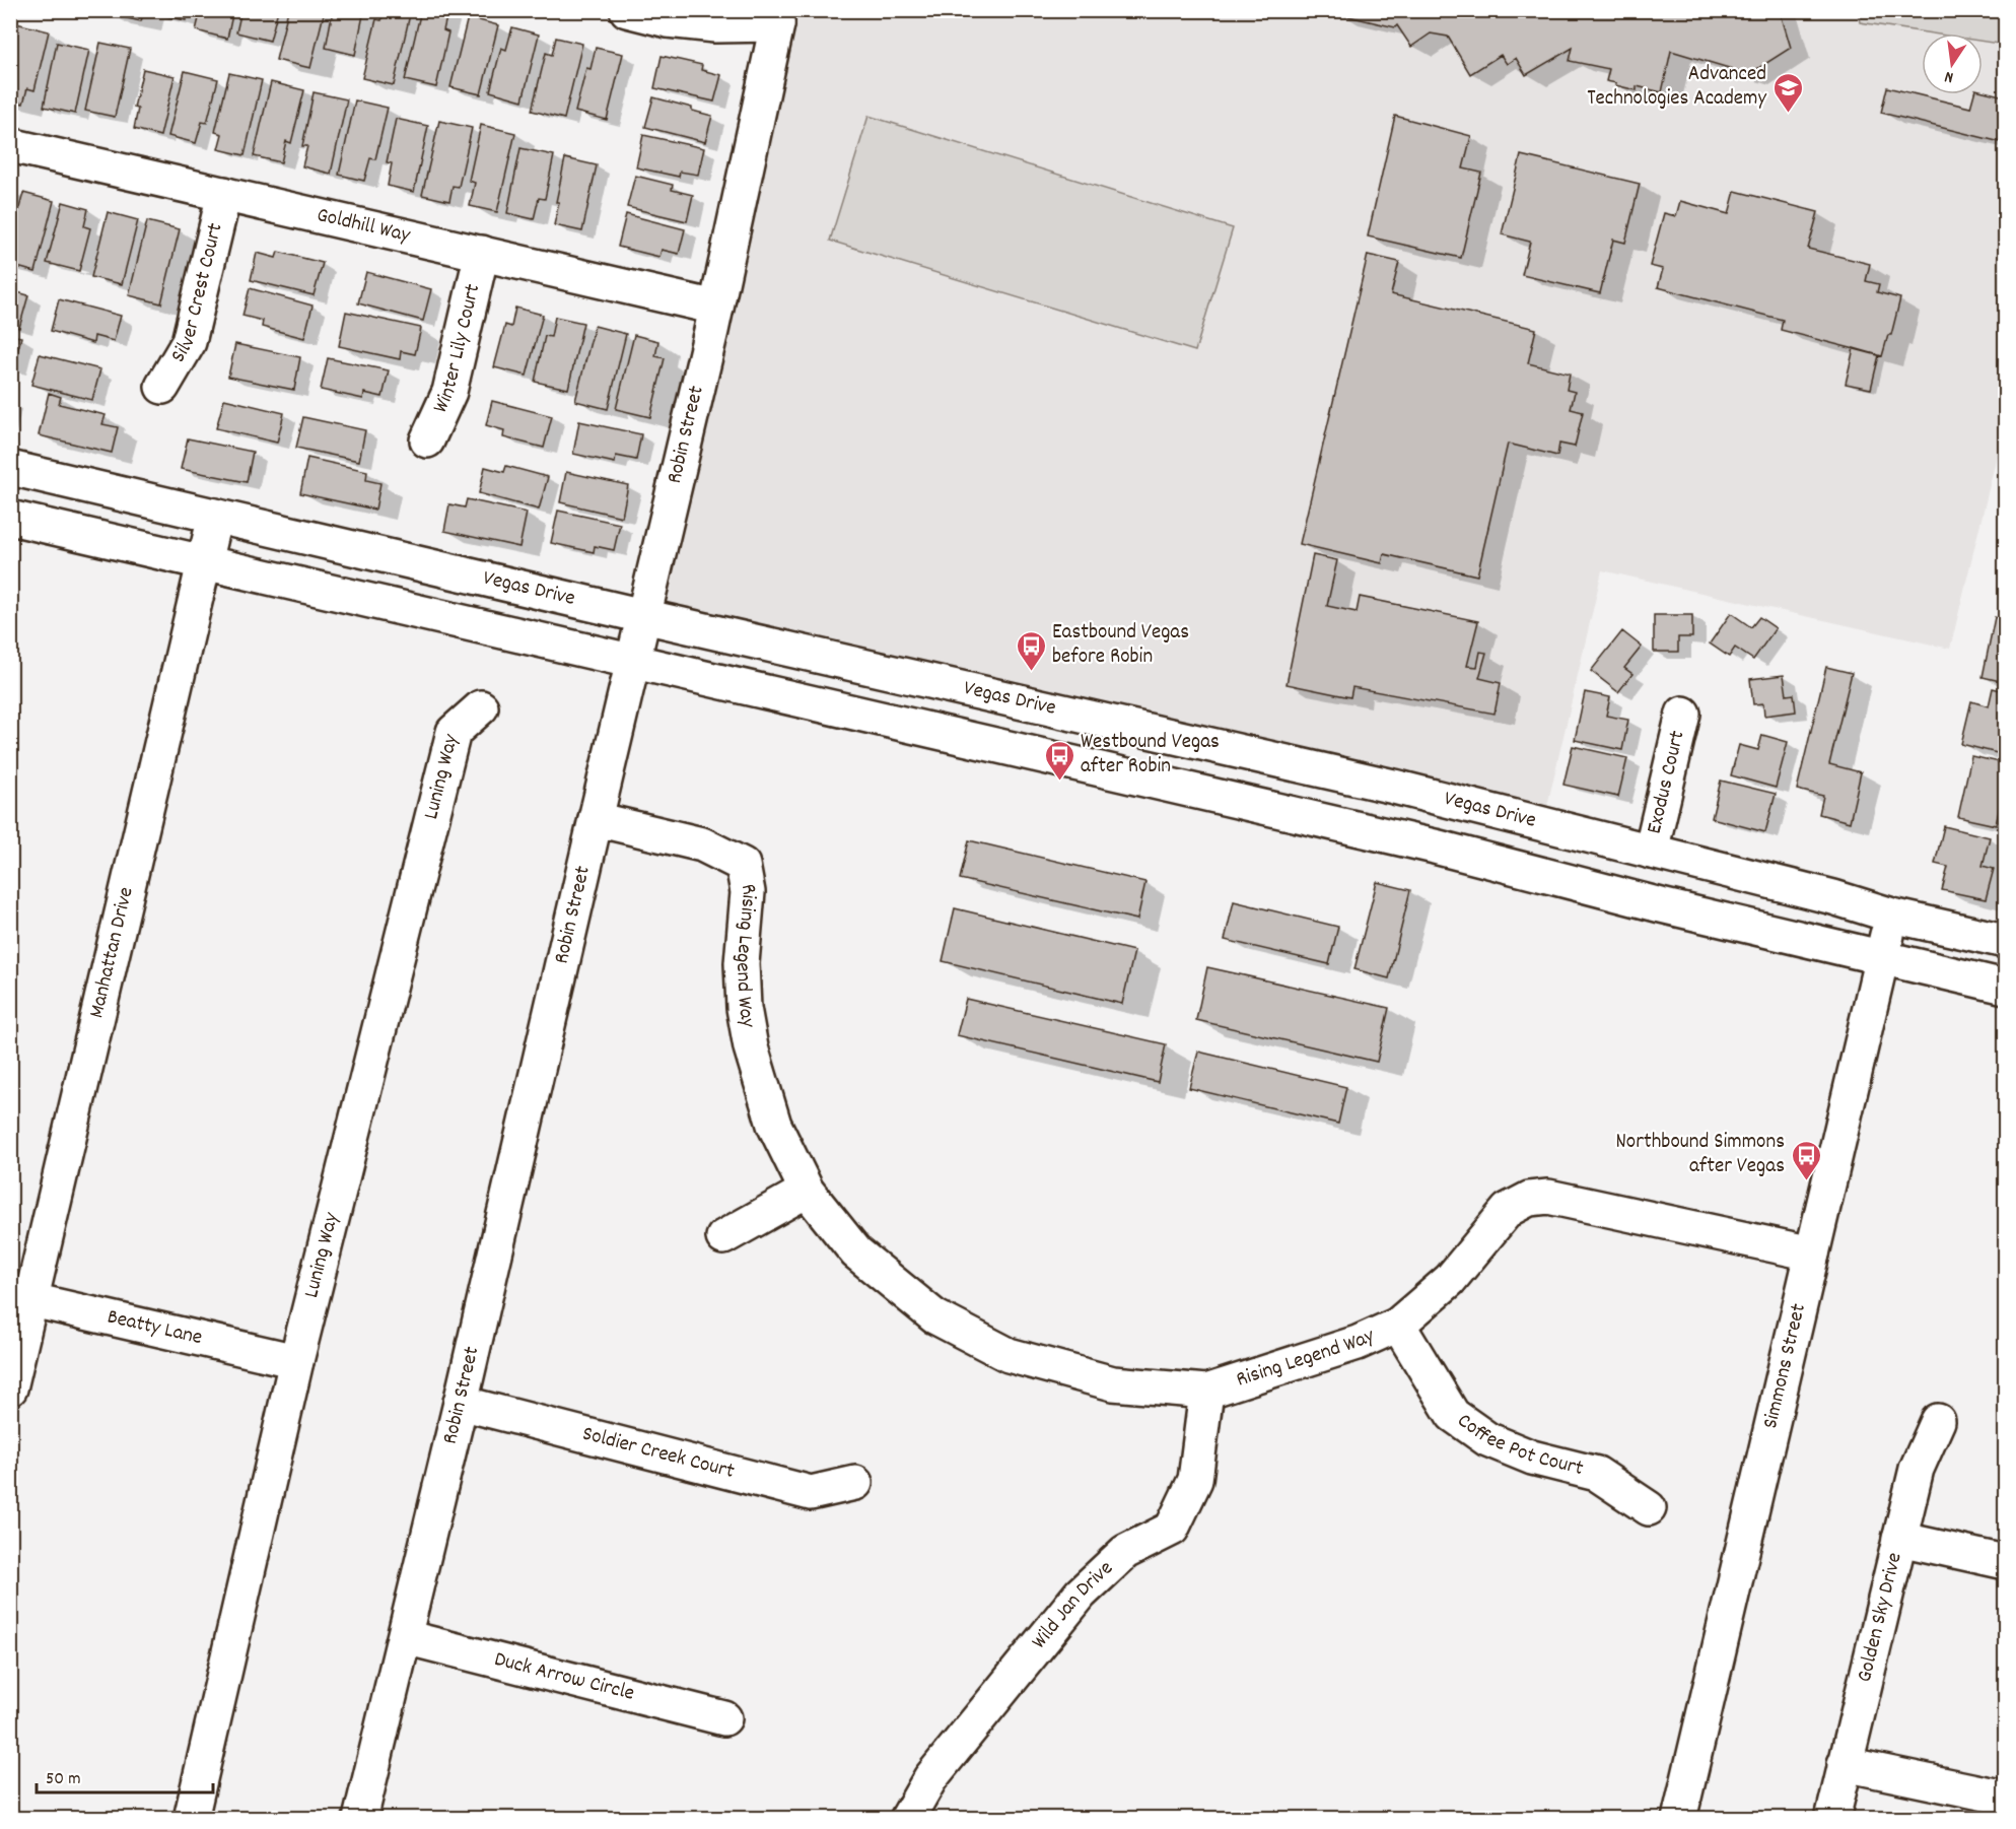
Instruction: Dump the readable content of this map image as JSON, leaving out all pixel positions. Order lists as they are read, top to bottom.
{
  "streets": {
    "street": [
      "Goldhill Way",
      "Silver Crest Court",
      "Winter Lily Court",
      "Robin Street",
      "Vegas Drive",
      "Luning Way",
      "Exodus Court",
      "Manhattan Drive",
      "Rising Legend Way",
      "Beatty Lane",
      "Simmons Street",
      "Coffee Pot Court",
      "Soldier Creek Court",
      "Wild Jan Drive",
      "Golden Sky Drive",
      "Duck Arrow Circle"
    ]
  },
  "crossings": [
    ["Goldhill Way", "Silver Crest Court"],
    ["Goldhill Way", "Winter Lily Court"],
    ["Goldhill Way", "Robin Street"],
    ["Robin Street", "Vegas Drive"],
    ["Robin Street", "Rising Legend Way"],
    ["Robin Street", "Soldier Creek Court"],
    ["Robin Street", "Duck Arrow Circle"],
    ["Vegas Drive", "Exodus Court"],
    ["Vegas Drive", "Manhattan Drive"],
    ["Vegas Drive", "Simmons Street"],
    ["Luning Way", "Beatty Lane"],
    ["Manhattan Drive", "Beatty Lane"],
    ["Rising Legend Way", "Simmons Street"],
    ["Rising Legend Way", "Coffee Pot Court"],
    ["Rising Legend Way", "Wild Jan Drive"]
  ],
  "places": {
    "school or university": ["Advanced Technologies Academy"],
    "bus stop": ["Eastbound Vegas before Robin", "Westbound Vegas after Robin", "Northbound Simmons after Vegas"]
  },
  "scale_bar": "50 m",
  "north": "bottom"
}
